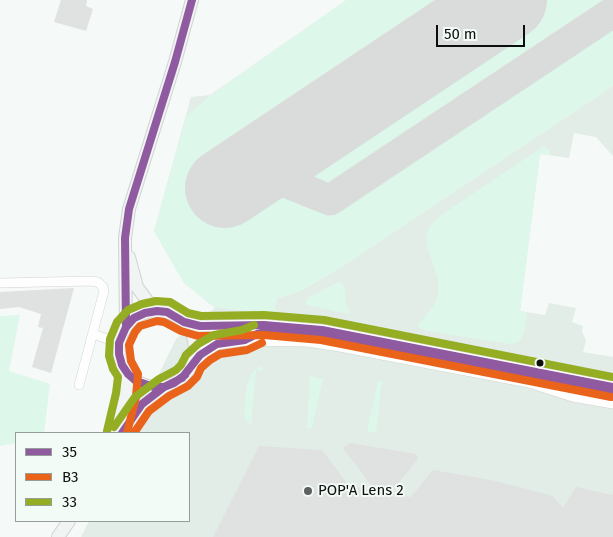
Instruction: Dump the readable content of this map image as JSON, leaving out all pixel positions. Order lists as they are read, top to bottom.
{
  "places": ["POP'A Lens 2"],
  "lines": ["transit line 35", "transit line 33", "transit line B3"],
  "legend": ["35", "B3", "33"],
  "scale_bar": "50 m"
}
